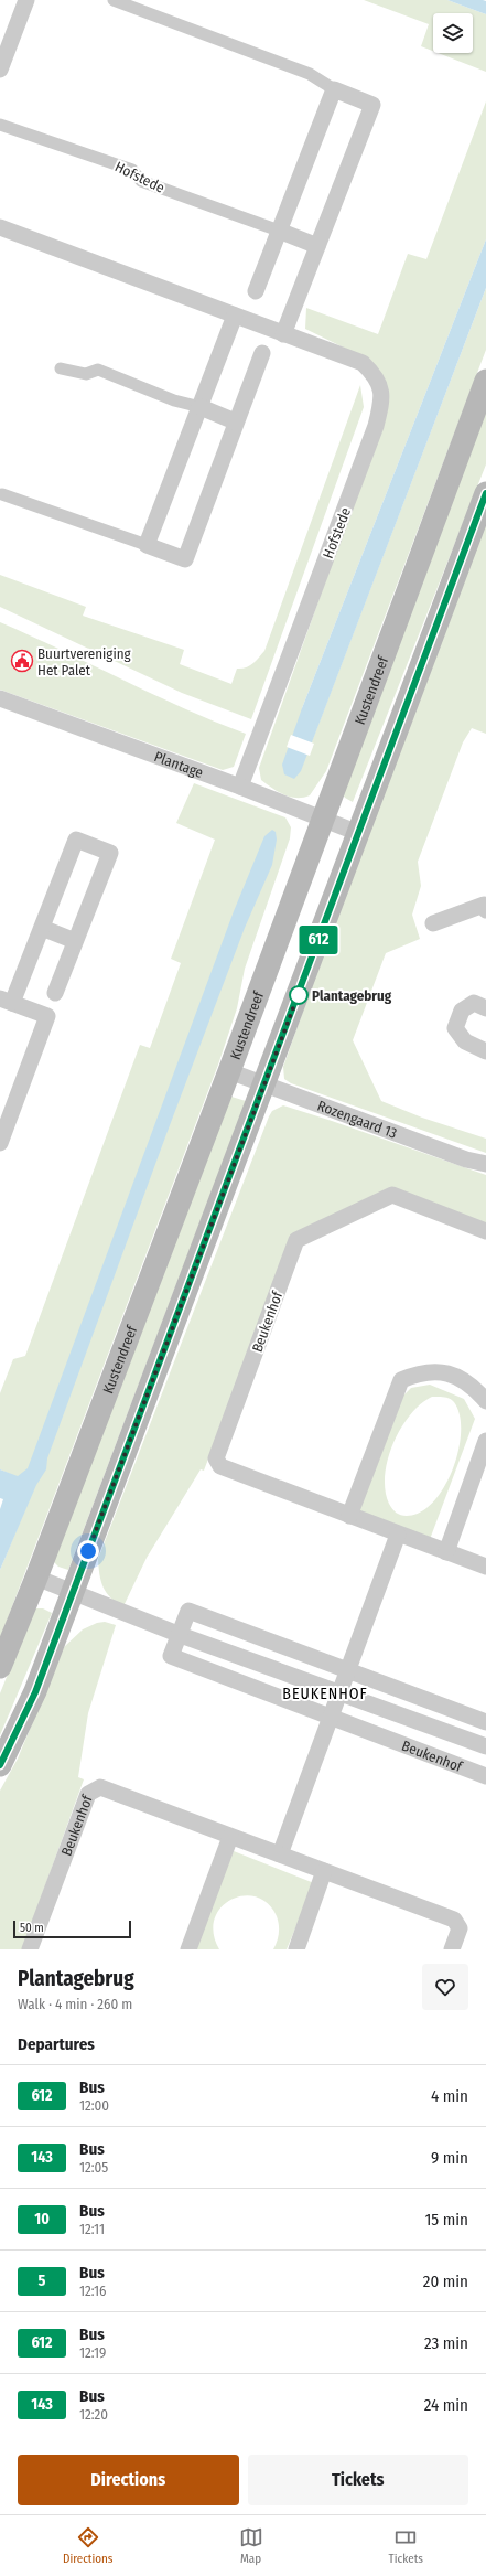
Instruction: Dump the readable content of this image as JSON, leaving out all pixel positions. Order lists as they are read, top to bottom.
{
  "streets": {
    "main road": ["Kustendreef"],
    "street": [
      "Hofstede",
      "Plantage",
      "Rozengaard 13",
      "Beukenhof"
    ]
  },
  "crossings": [
    ["Hofstede", "Plantage"],
    ["Kustendreef", "Plantage"],
    ["Kustendreef", "Rozengaard 13"],
    ["Kustendreef", "Beukenhof"]
  ],
  "districts": ["BEUKENHOF"],
  "places": {
    "public building": ["Buurtvereniging Het Palet"],
    "other": ["Plantagebrug"]
  },
  "lines": ["bus line 612"],
  "scale_bar": "50 m",
  "page": {
    "on_map": "612",
    "scale": "50 m",
    "heading": [
      ["Plantagebrug", "Walk · 4 min · 260 m"],
      "Departures"
    ],
    "list": [
      {
        "mark": "612",
        "name": "Bus",
        "note": "12:00",
        "value": "4 min"
      },
      {
        "mark": "143",
        "name": "Bus",
        "note": "12:05",
        "value": "9 min"
      },
      {
        "mark": "10",
        "name": "Bus",
        "note": "12:11",
        "value": "15 min"
      },
      {
        "mark": "5",
        "name": "Bus",
        "note": "12:16",
        "value": "20 min"
      },
      {
        "mark": "612",
        "name": "Bus",
        "note": "12:19",
        "value": "23 min"
      },
      {
        "mark": "143",
        "name": "Bus",
        "note": "12:20",
        "value": "24 min"
      }
    ],
    "buttons": ["Directions", "Tickets"],
    "tabs": ["Directions", "Map", "Tickets"]
  }
}
